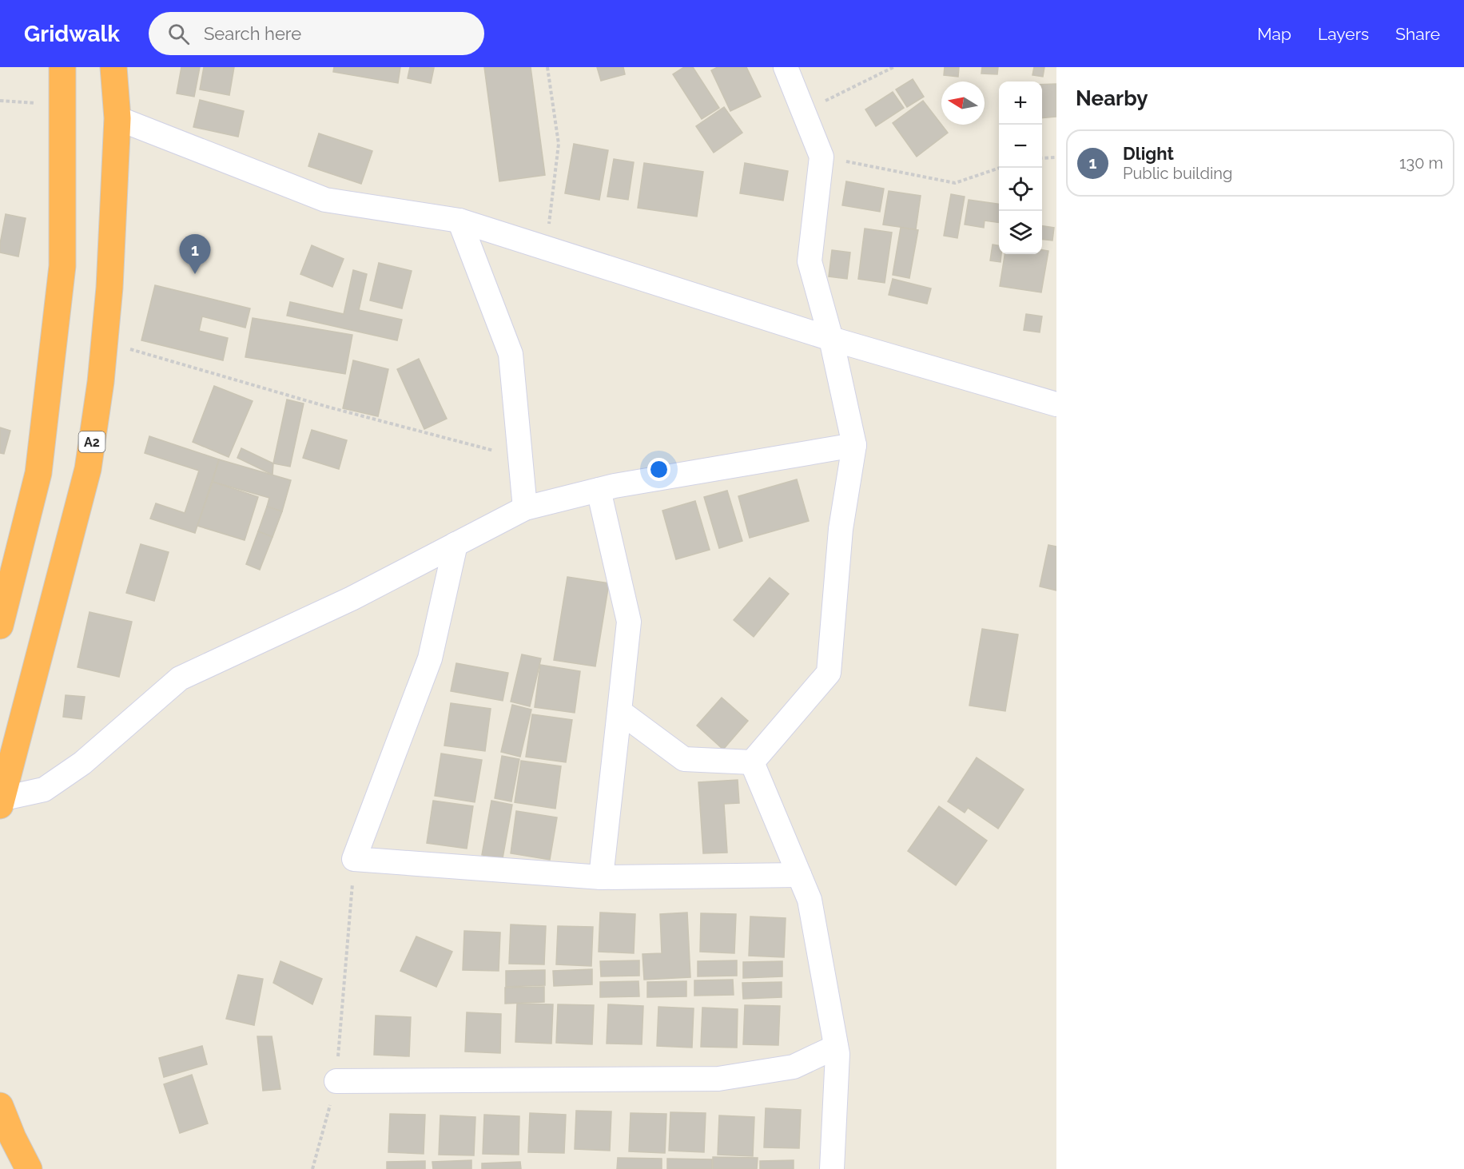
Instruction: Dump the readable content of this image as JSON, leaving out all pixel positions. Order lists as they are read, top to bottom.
{
  "streets": {
    "highway": ["A2"]
  },
  "north": "left",
  "page": {
    "header": "Gridwalk",
    "search": "Search here",
    "nav": ["Map", "Layers", "Share"],
    "heading": "Nearby",
    "map_buttons": ["+", "−"],
    "list": [
      {
        "mark": "1",
        "name": "Dlight",
        "note": "Public building",
        "value": "130 m"
      }
    ],
    "pins": "1"
  }
}
